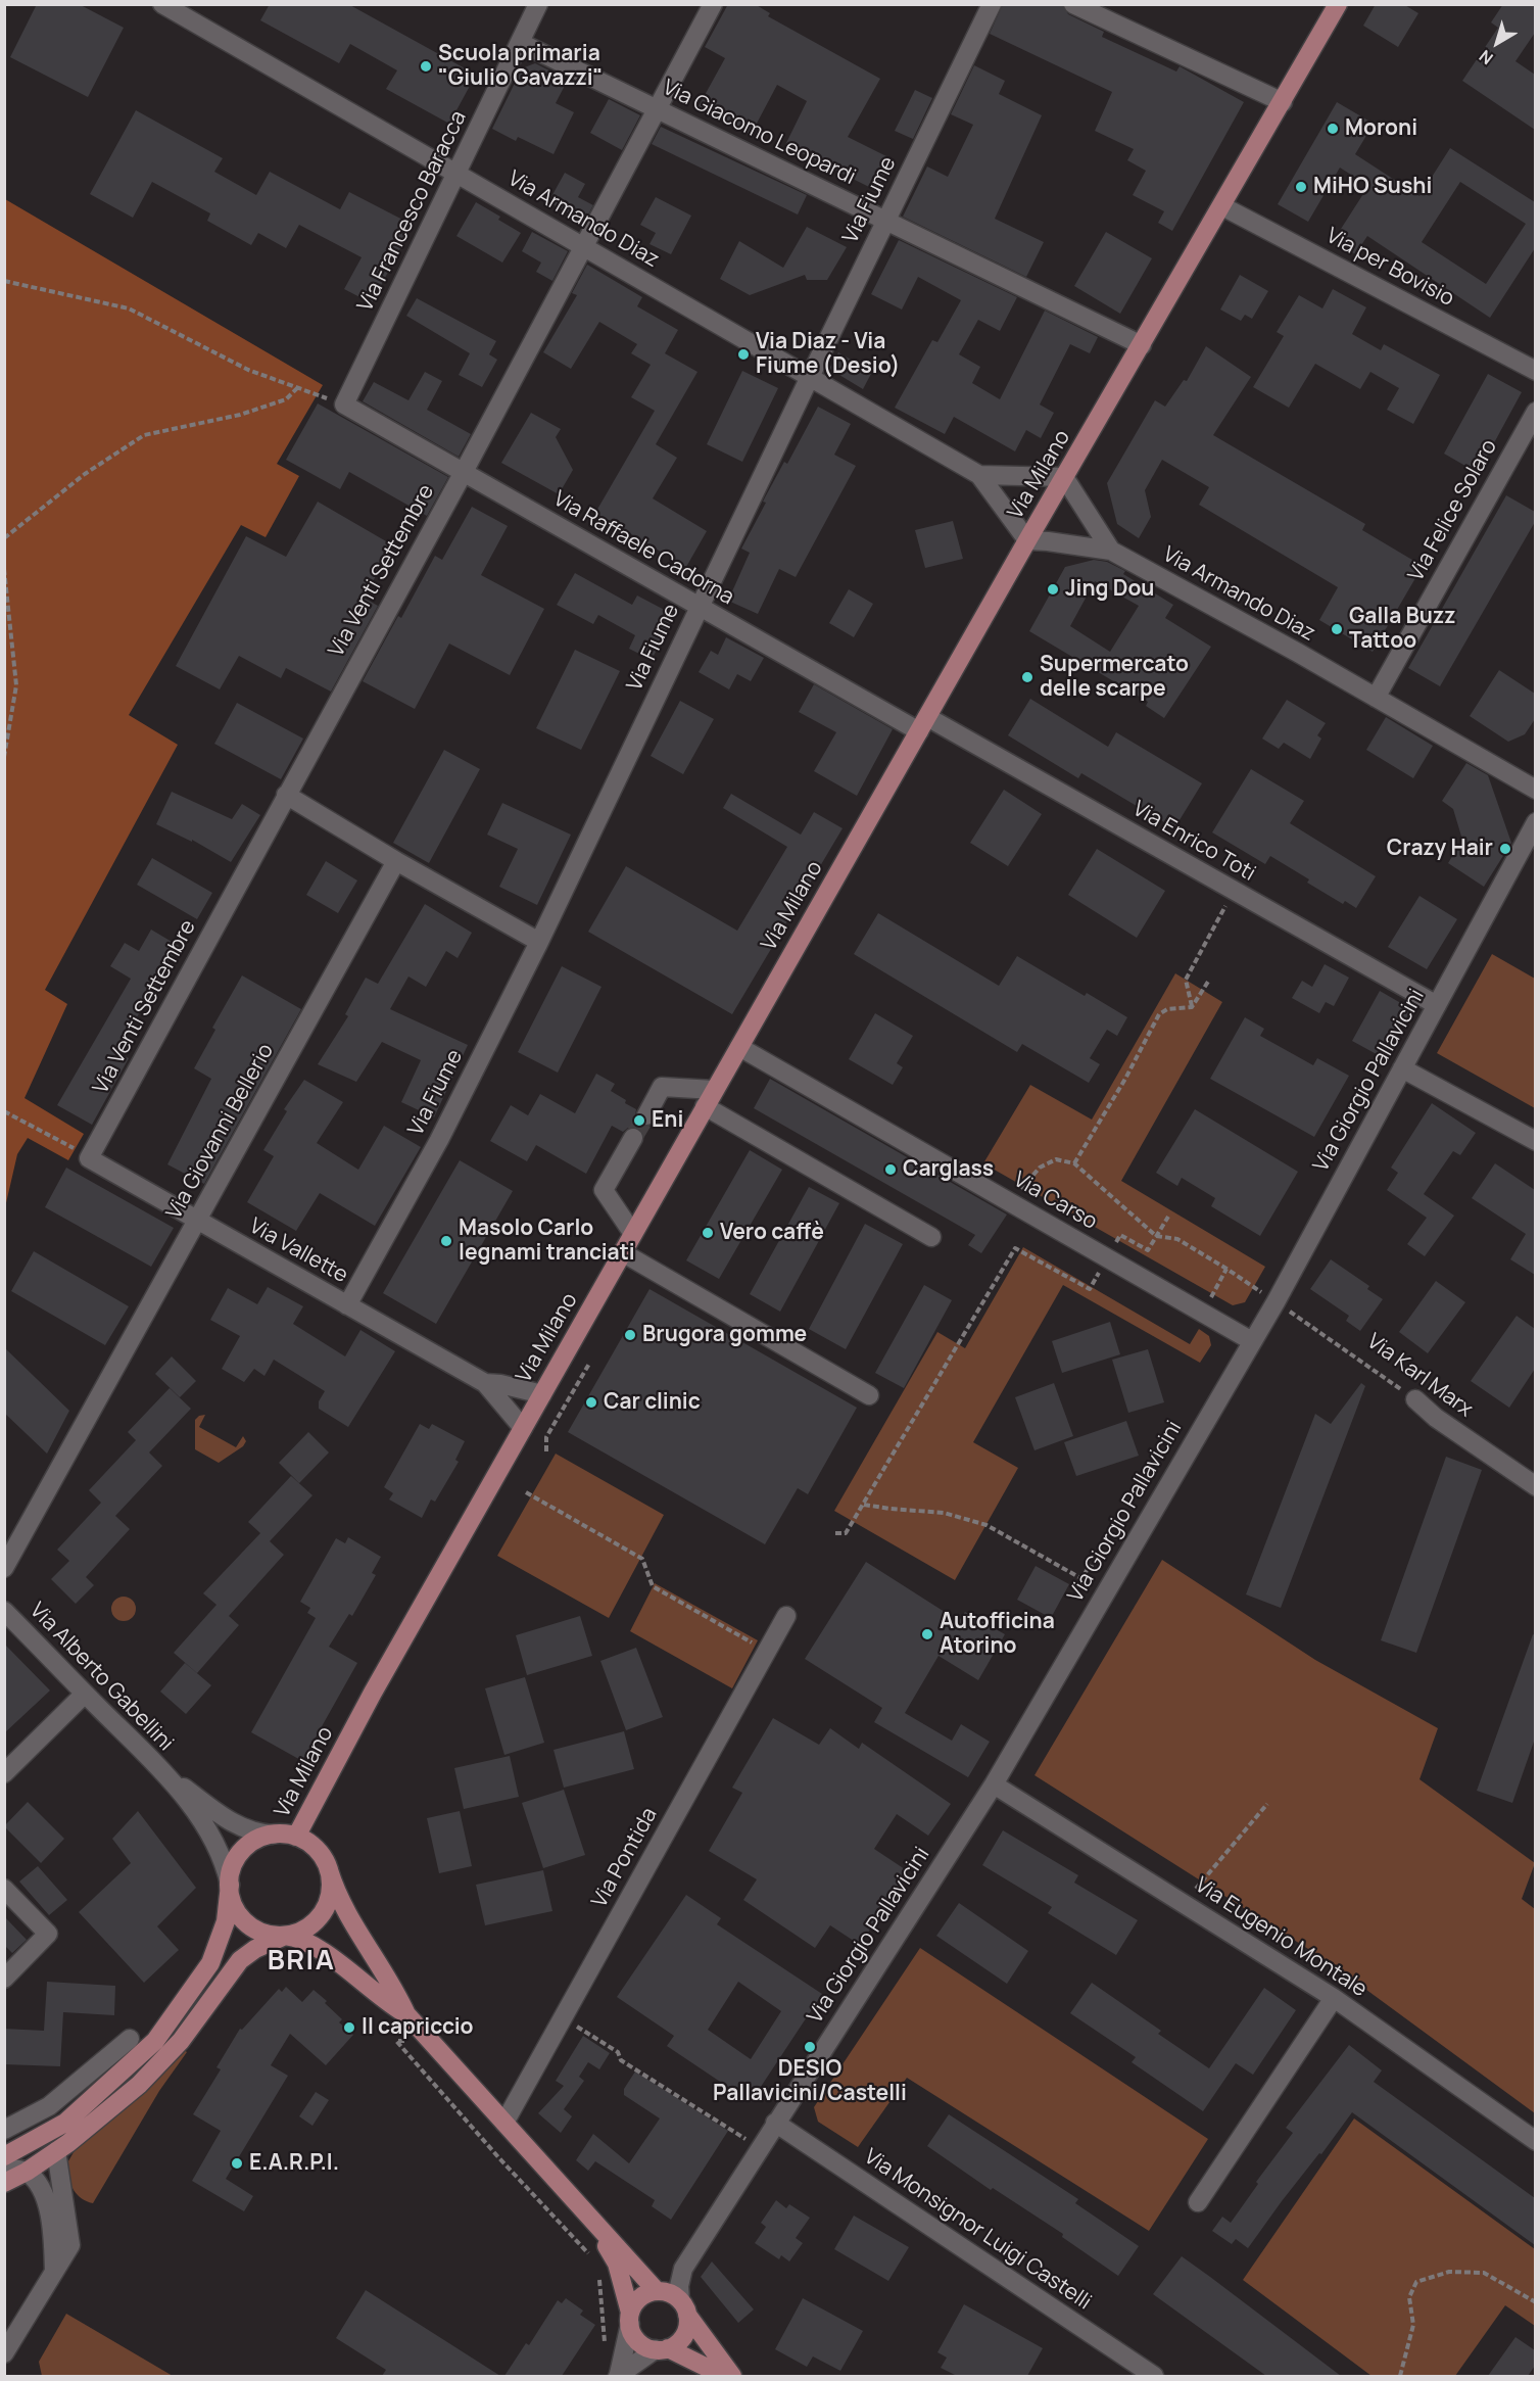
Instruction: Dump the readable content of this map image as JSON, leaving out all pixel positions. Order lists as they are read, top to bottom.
{
  "streets": {
    "main road": ["Via Milano"],
    "street": [
      "Via Giacomo Leopardi",
      "Via Fiume",
      "Via Francesco Baracca",
      "Via Armando Diaz",
      "Via per Bovisio",
      "Via Felice Solaro",
      "Via Raffaele Cadorna",
      "Via Venti Settembre",
      "Via Enrico Toti",
      "Via Giorgio Pallavicini",
      "Via Giovanni Bellerio",
      "Via Carso",
      "Via Vallette",
      "Via Karl Marx",
      "Via Alberto Gabellini",
      "Via Pontida",
      "Via Eugenio Montale",
      "Via Monsignor Luigi Castelli"
    ]
  },
  "crossings": [
    ["Via Giacomo Leopardi", "Via Fiume"],
    ["Via Giacomo Leopardi", "Via Francesco Baracca"],
    ["Via Giacomo Leopardi", "Via Milano"],
    ["Via Giacomo Leopardi", "Via Venti Settembre"],
    ["Via Fiume", "Via Armando Diaz"],
    ["Via Fiume", "Via Raffaele Cadorna"],
    ["Via Fiume", "Via Vallette"],
    ["Via Francesco Baracca", "Via Armando Diaz"],
    ["Via Francesco Baracca", "Via Raffaele Cadorna"],
    ["Via Armando Diaz", "Via Milano"],
    ["Via Armando Diaz", "Via Felice Solaro"],
    ["Via Armando Diaz", "Via Venti Settembre"],
    ["Via per Bovisio", "Via Milano"],
    ["Via Milano", "Via Raffaele Cadorna"],
    ["Via Milano", "Via Enrico Toti"],
    ["Via Milano", "Via Carso"],
    ["Via Milano", "Via Vallette"],
    ["Via Milano", "Via Alberto Gabellini"],
    ["Via Raffaele Cadorna", "Via Venti Settembre"],
    ["Via Raffaele Cadorna", "Via Enrico Toti"],
    ["Via Venti Settembre", "Via Vallette"],
    ["Via Enrico Toti", "Via Giorgio Pallavicini"],
    ["Via Giorgio Pallavicini", "Via Carso"],
    ["Via Giorgio Pallavicini", "Via Karl Marx"],
    ["Via Giorgio Pallavicini", "Via Eugenio Montale"],
    ["Via Giorgio Pallavicini", "Via Monsignor Luigi Castelli"],
    ["Via Giovanni Bellerio", "Via Vallette"]
  ],
  "districts": ["BRIA"],
  "places": [
    "Scuola primaria \"Giulio Gavazzi\"",
    "Moroni",
    "MiHO Sushi",
    "Via Diaz - Via Fiume (Desio)",
    "Jing Dou",
    "Galla Buzz Tattoo",
    "Supermercato delle scarpe",
    "Crazy Hair",
    "Eni",
    "Carglass",
    "Vero caffè",
    "Masolo Carlo legnami tranciati",
    "Brugora gomme",
    "Car clinic",
    "Autofficina Atorino",
    "Il capriccio",
    "DESIO Pallavicini/Castelli",
    "E.A.R.P.I."
  ],
  "north": "bottom left"
}
